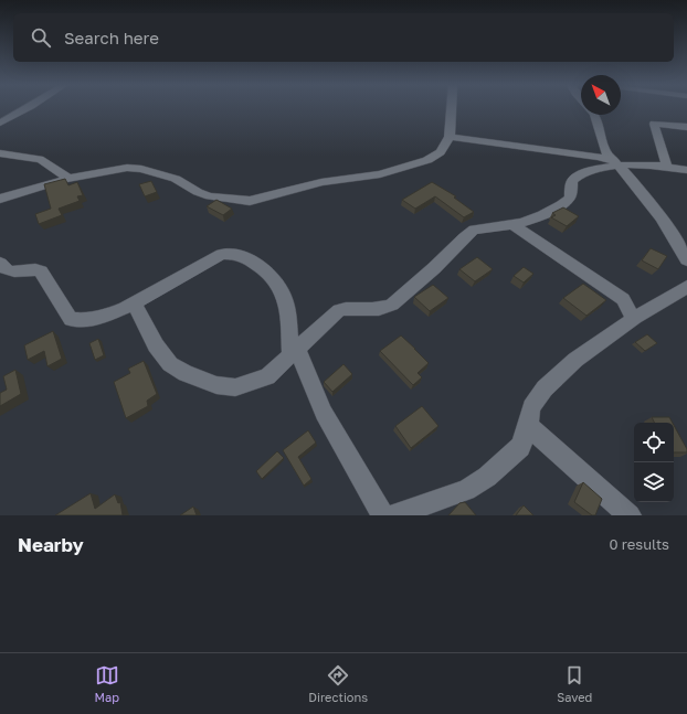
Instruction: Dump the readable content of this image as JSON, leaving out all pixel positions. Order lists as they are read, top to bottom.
{
  "north": "top left",
  "page": {
    "search": "Search here",
    "heading": ["Nearby", "0 results"],
    "nav": ["Map", "Directions", "Saved"]
  }
}
